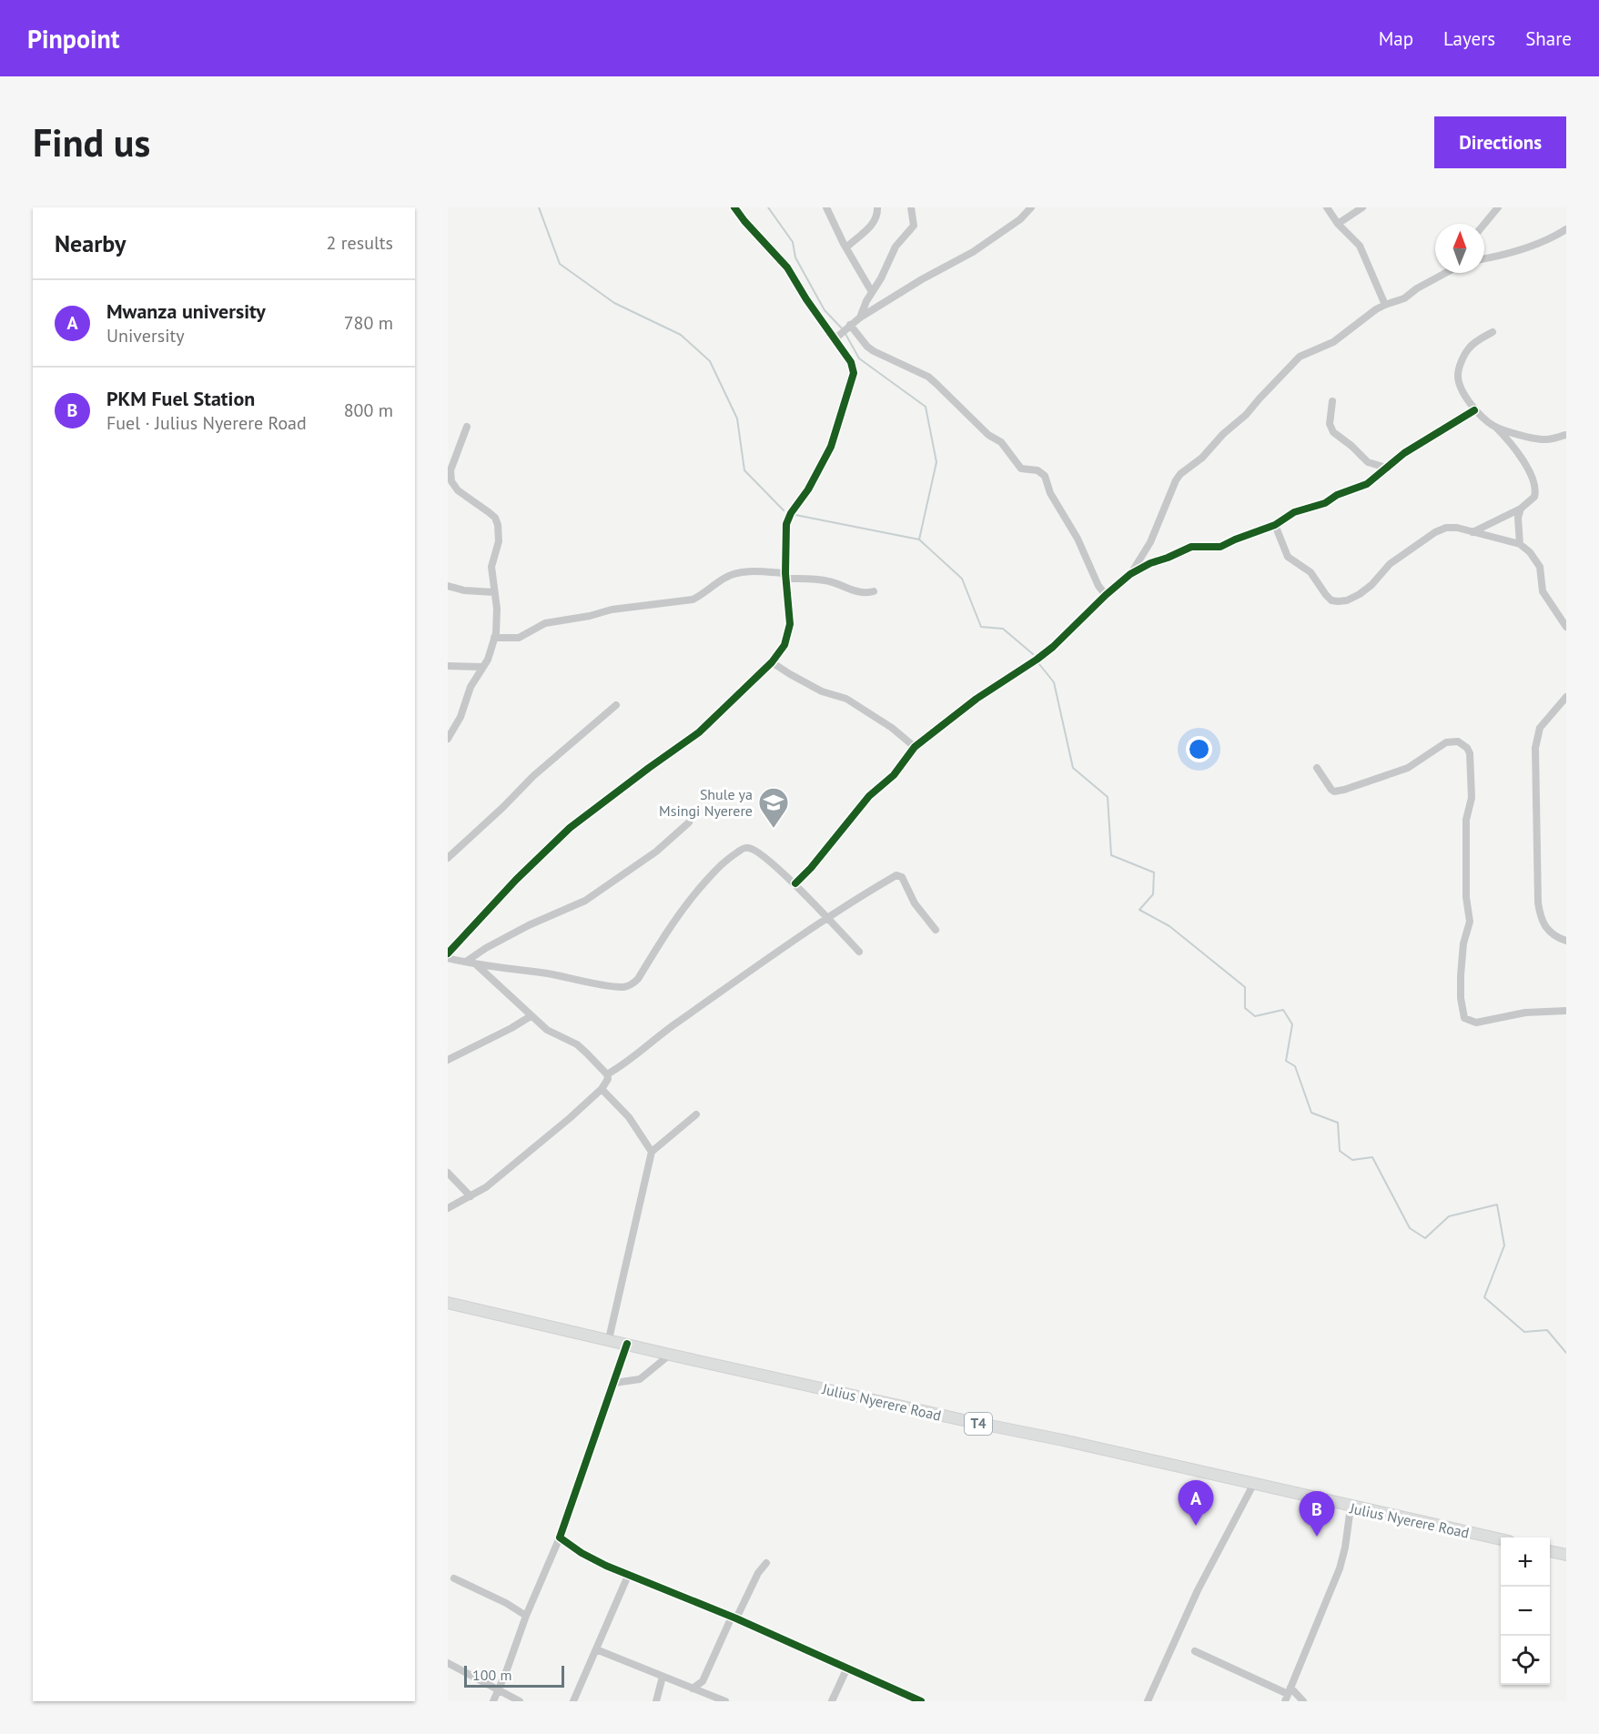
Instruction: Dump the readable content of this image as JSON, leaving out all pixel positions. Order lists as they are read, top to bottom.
{
  "streets": {
    "highway": ["Julius Nyerere Road", "T4"]
  },
  "places": {
    "school or university": ["Shule ya Msingi Nyerere"]
  },
  "scale_bar": "100 m",
  "north": "top",
  "page": {
    "header": "Pinpoint",
    "nav": ["Map", "Layers", "Share"],
    "buttons": "Directions",
    "title": "Find us",
    "heading": ["Nearby", "2 results"],
    "list": [
      {
        "mark": "A",
        "name": "Mwanza university",
        "note": "University",
        "value": "780 m"
      },
      {
        "mark": "B",
        "name": "PKM Fuel Station",
        "note": "Fuel · Julius Nyerere Road",
        "value": "800 m"
      }
    ],
    "pins": ["A", "B"],
    "map_buttons": ["+", "−"],
    "scale": "100 m"
  }
}
